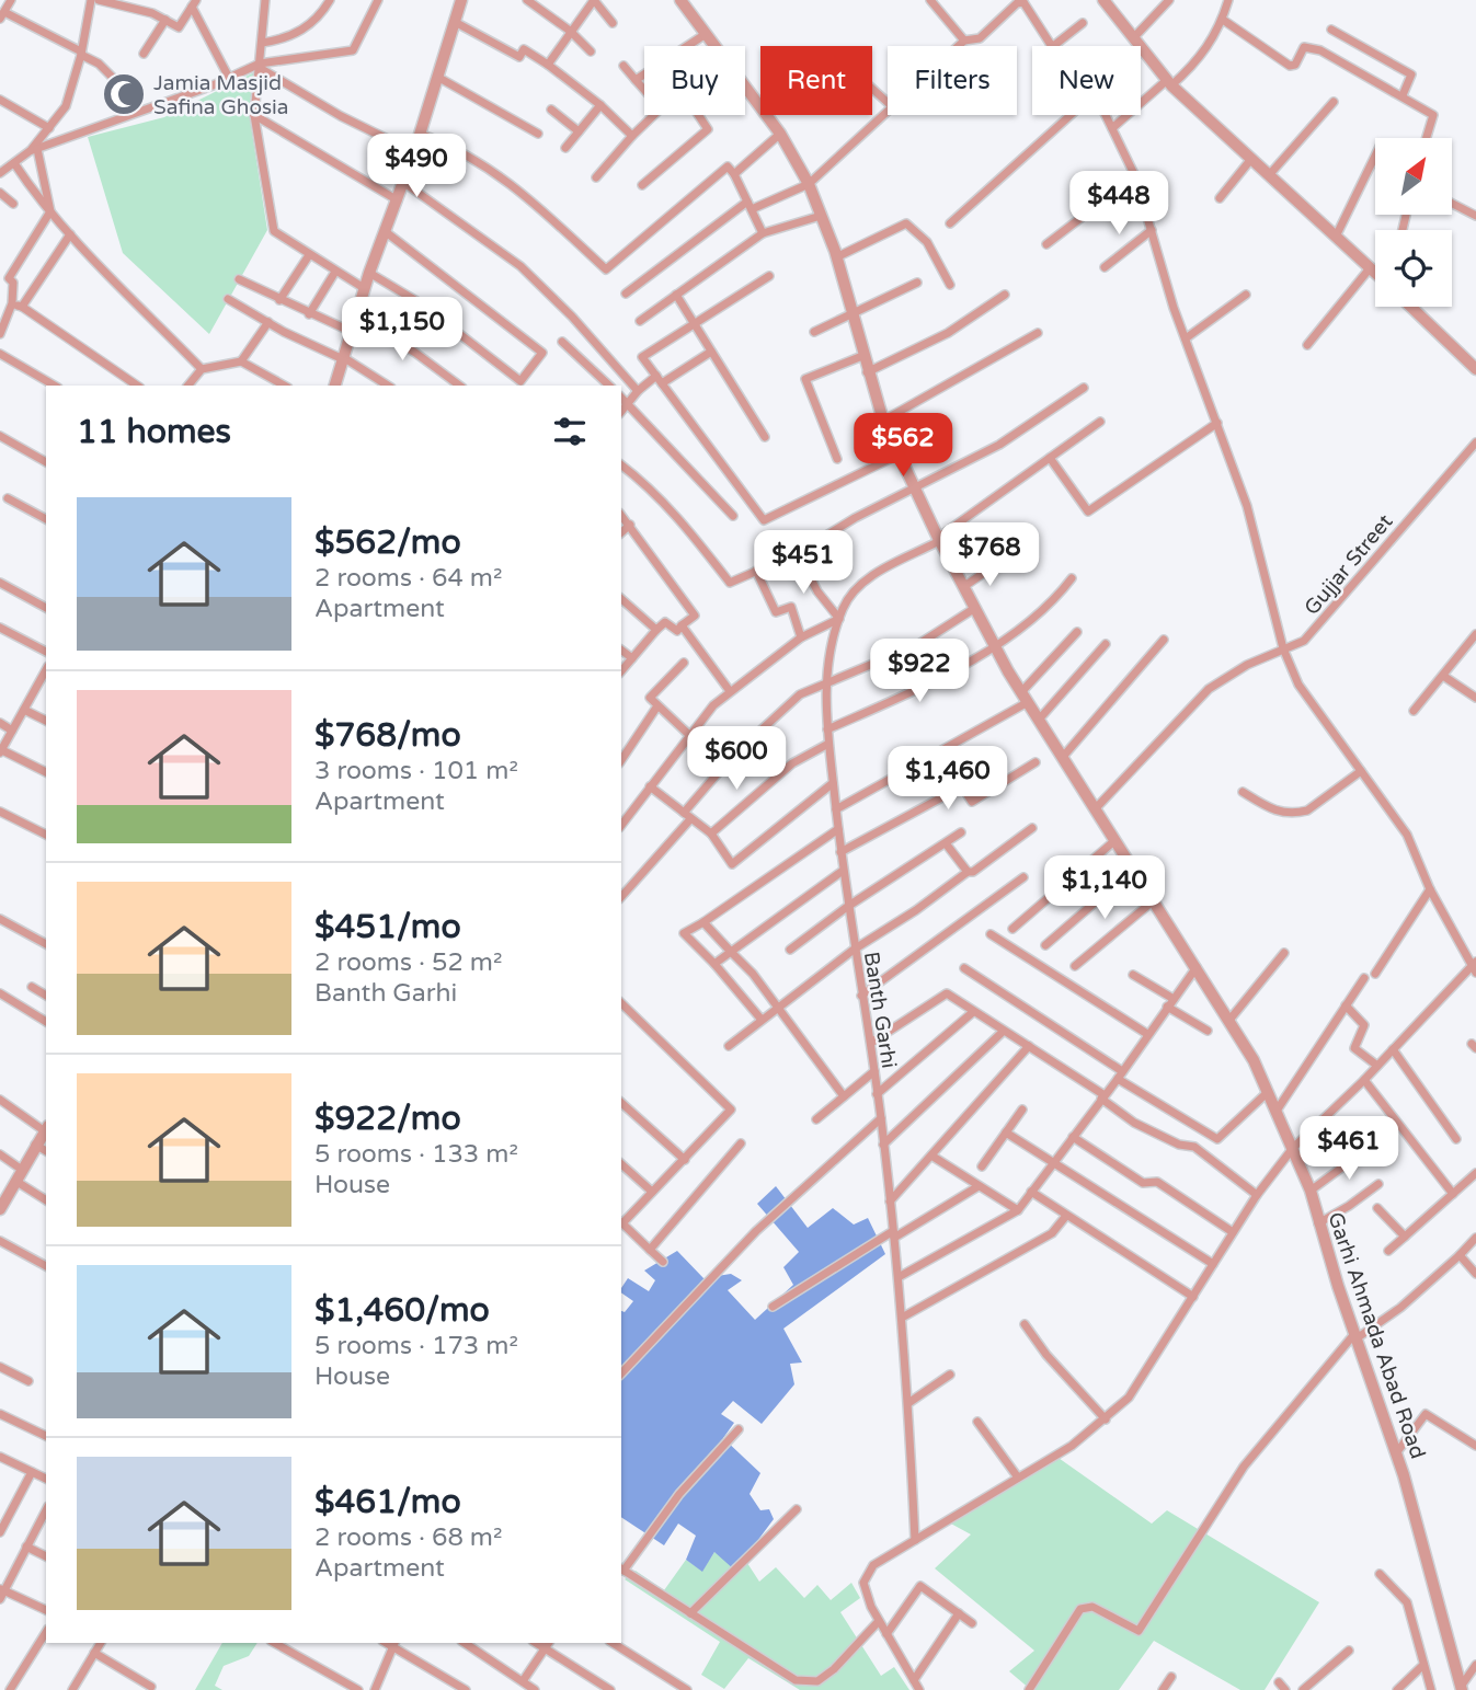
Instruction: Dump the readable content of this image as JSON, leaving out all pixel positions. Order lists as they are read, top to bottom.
{
  "streets": {
    "street": ["Gujjar Street", "Banth Garhi", "Garhi Ahmada Abad Road"]
  },
  "crossings": [
    ["Gujjar Street", "Garhi Ahmada Abad Road"],
    ["Banth Garhi", "Garhi Ahmada Abad Road"]
  ],
  "places": {
    "mosque": ["Jamia Masjid Safina Ghosia"]
  },
  "north": "top right",
  "page": {
    "chip": [
      "Buy",
      "Rent",
      "Filters",
      "New"
    ],
    "price": [
      "$490",
      "$448",
      "$1,150",
      "$562",
      "$768",
      "$451",
      "$922",
      "$600",
      "$1,460",
      "$1,140",
      "$461"
    ],
    "heading": "11 homes",
    "list": [
      {
        "name": "$562/mo",
        "note": "2 rooms · 64 m² · Apartment"
      },
      {
        "name": "$768/mo",
        "note": "3 rooms · 101 m² · Apartment"
      },
      {
        "name": "$451/mo",
        "note": "2 rooms · 52 m² · Banth Garhi"
      },
      {
        "name": "$922/mo",
        "note": "5 rooms · 133 m² · House"
      },
      {
        "name": "$1,460/mo",
        "note": "5 rooms · 173 m² · House"
      },
      {
        "name": "$461/mo",
        "note": "2 rooms · 68 m² · Apartment"
      }
    ]
  }
}
